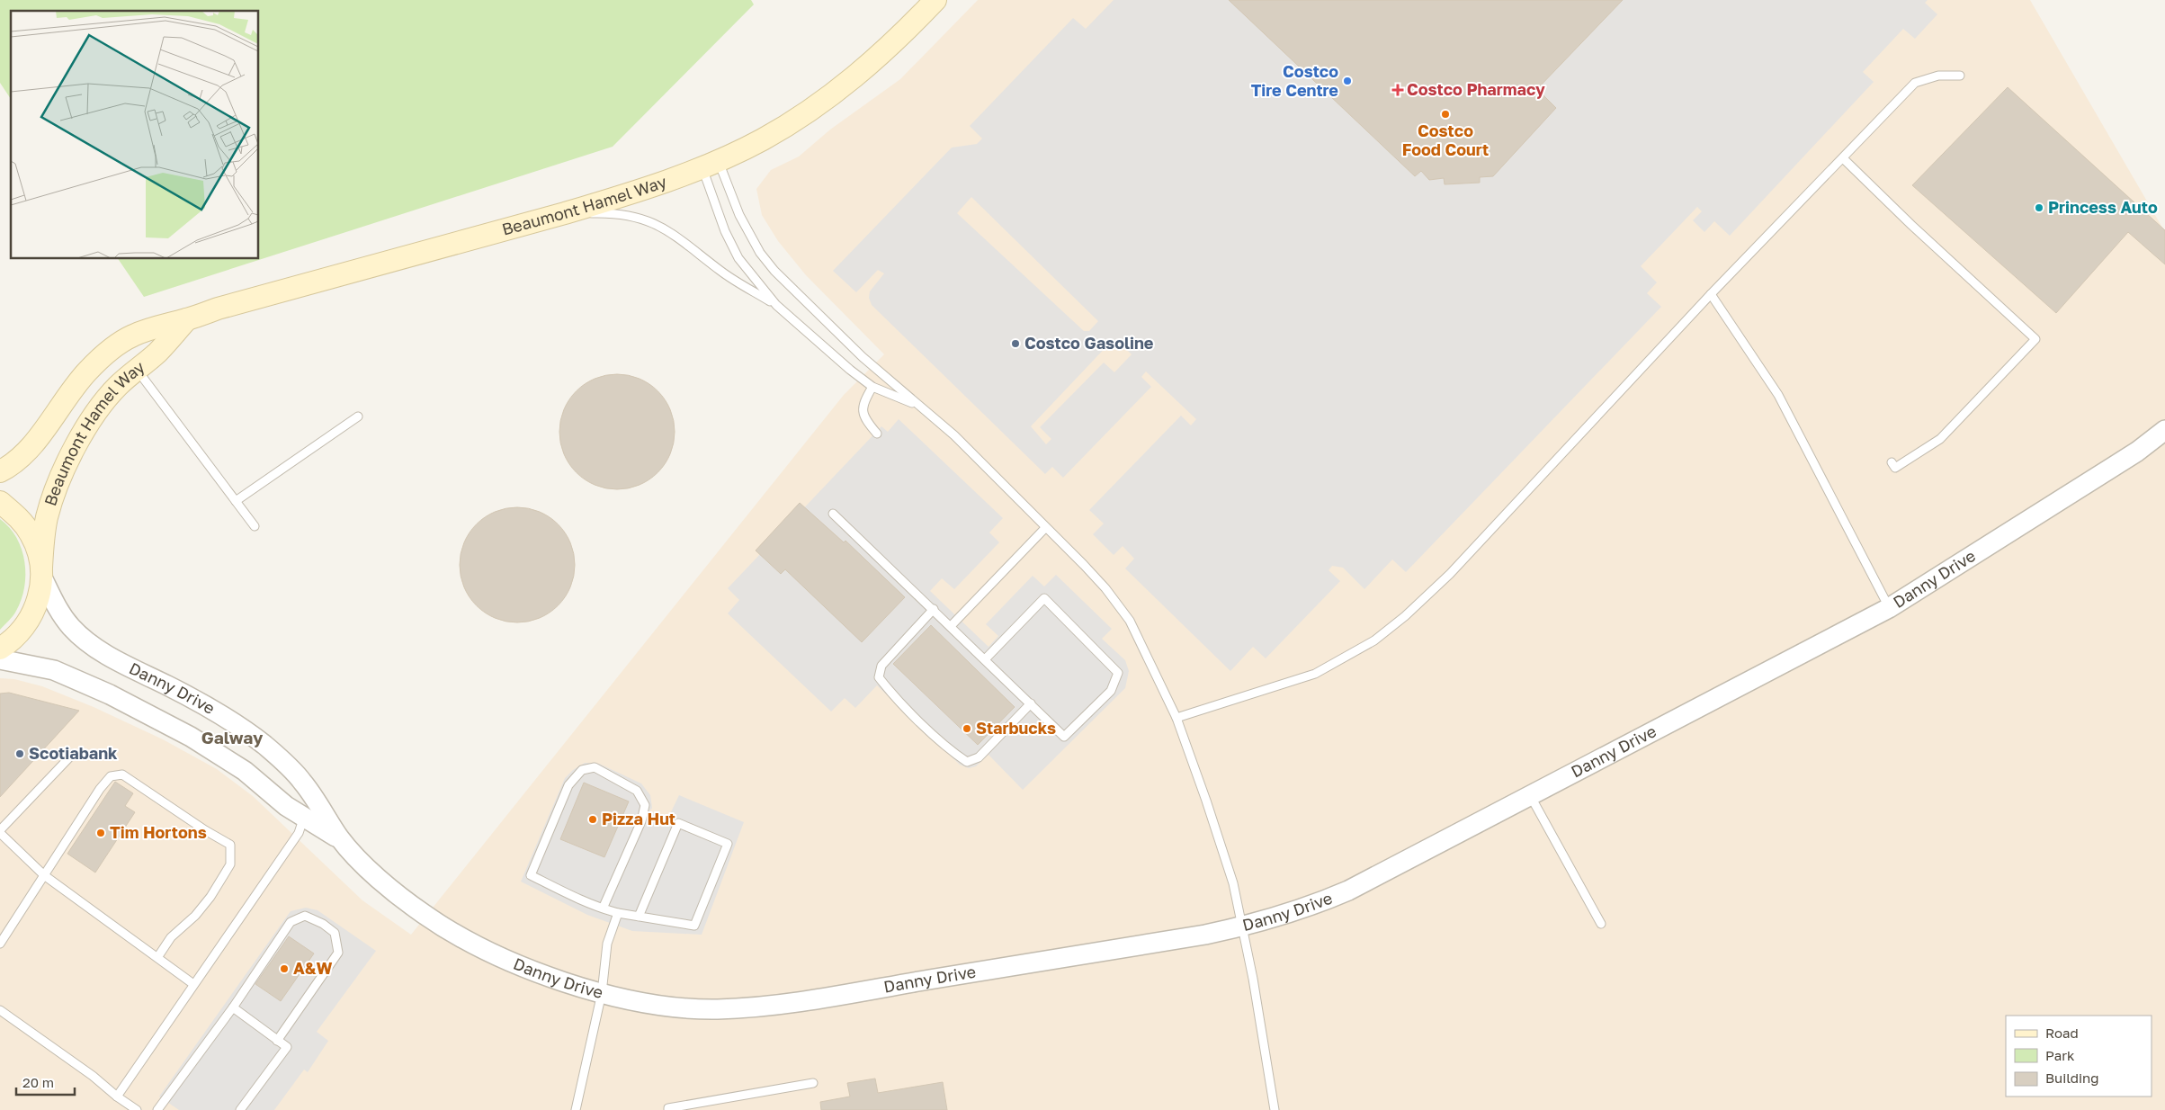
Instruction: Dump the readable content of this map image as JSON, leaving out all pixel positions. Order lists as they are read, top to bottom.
{
  "streets": {
    "main road": ["Beaumont Hamel Way"],
    "street": ["Danny Drive"]
  },
  "crossings": [
    ["Beaumont Hamel Way", "Danny Drive"]
  ],
  "districts": ["Galway"],
  "places": {
    "other": [
      "Costco Tire Centre",
      "Costco Food Court",
      "Princess Auto",
      "Costco Gasoline",
      "Starbucks",
      "Scotiabank",
      "Pizza Hut",
      "Tim Hortons",
      "A&W"
    ],
    "health": ["Costco Pharmacy"]
  },
  "legend": ["Road", "Park", "Building"],
  "scale_bar": "20 m"
}
